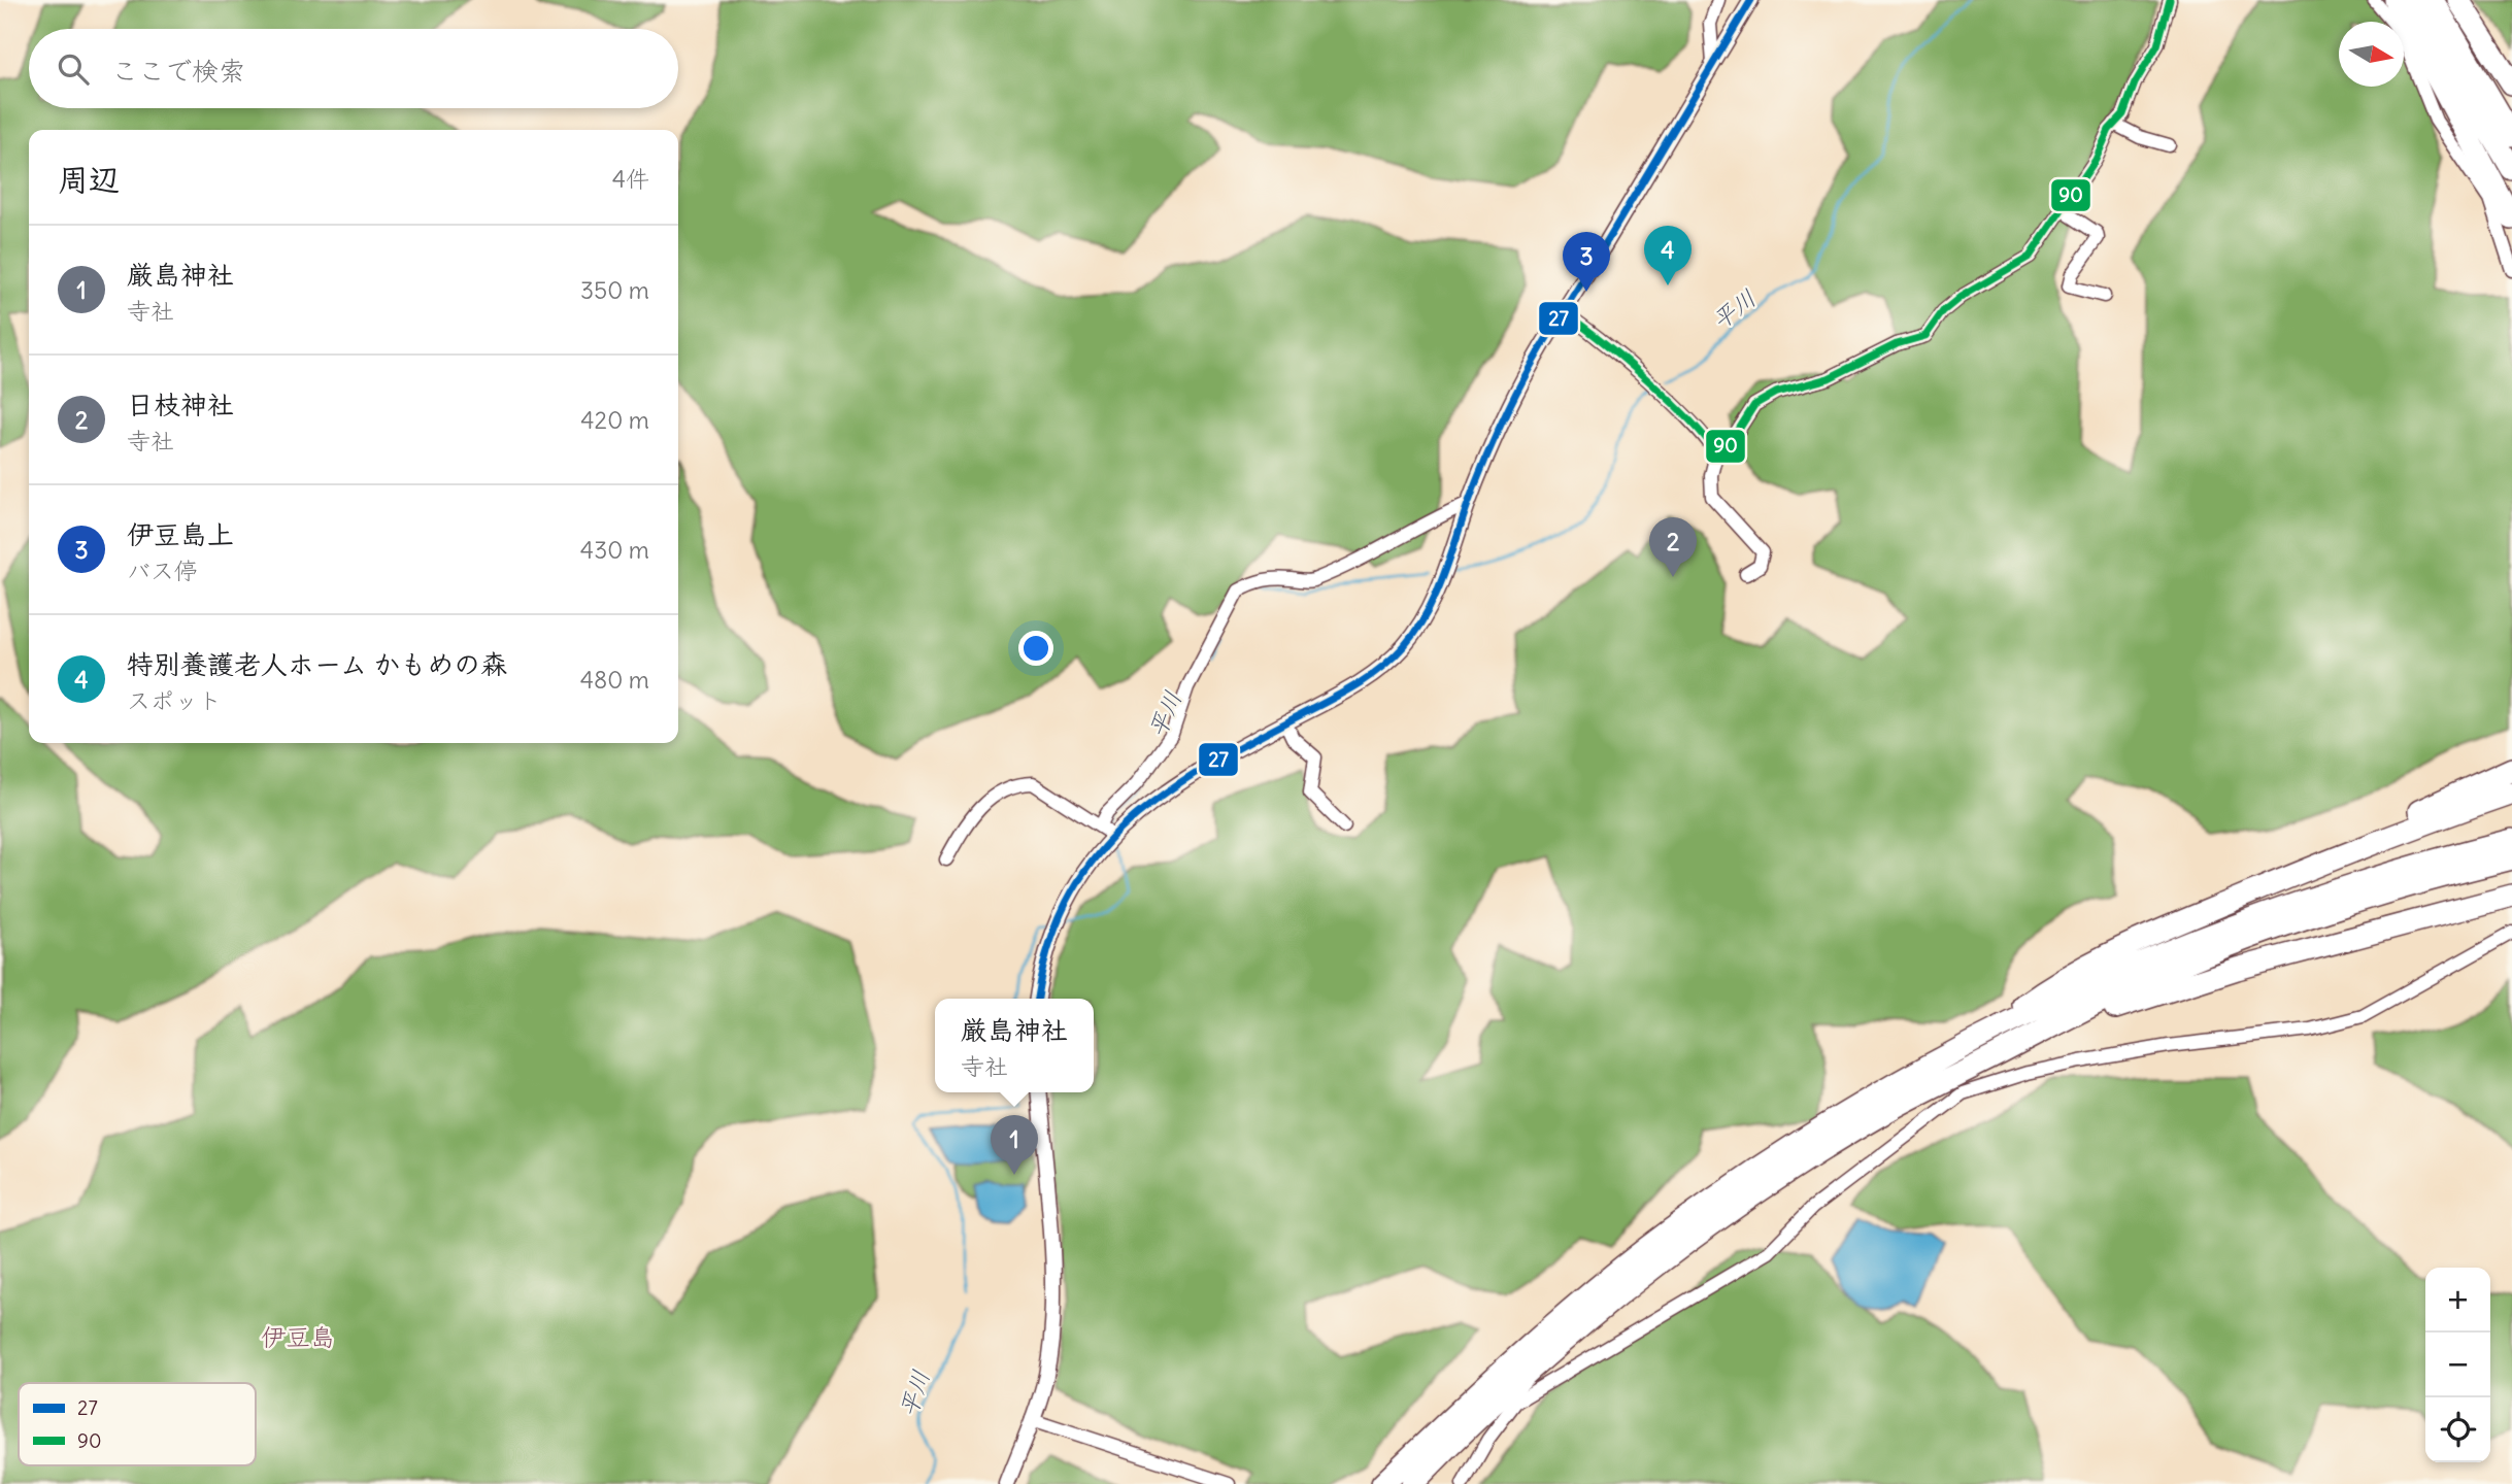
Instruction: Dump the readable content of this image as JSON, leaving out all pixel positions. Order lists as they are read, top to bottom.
{
  "districts": ["伊豆島"],
  "water": ["平川"],
  "lines": ["transit line 27", "transit line 90"],
  "legend": ["27", "90"],
  "north": "right",
  "page": {
    "search": "ここで検索",
    "heading": ["周辺", "4件"],
    "list": [
      {
        "mark": "1",
        "name": "厳島神社",
        "note": "寺社",
        "value": "350 m"
      },
      {
        "mark": "2",
        "name": "日枝神社",
        "note": "寺社",
        "value": "420 m"
      },
      {
        "mark": "3",
        "name": "伊豆島上",
        "note": "バス停",
        "value": "430 m"
      },
      {
        "mark": "4",
        "name": "特別養護老人ホーム かもめの森",
        "note": "スポット",
        "value": "480 m"
      }
    ],
    "pins": [
      "4",
      "3",
      "2",
      "1"
    ],
    "popup": ["厳島神社", "寺社"],
    "map_buttons": ["+", "−"]
  }
}
